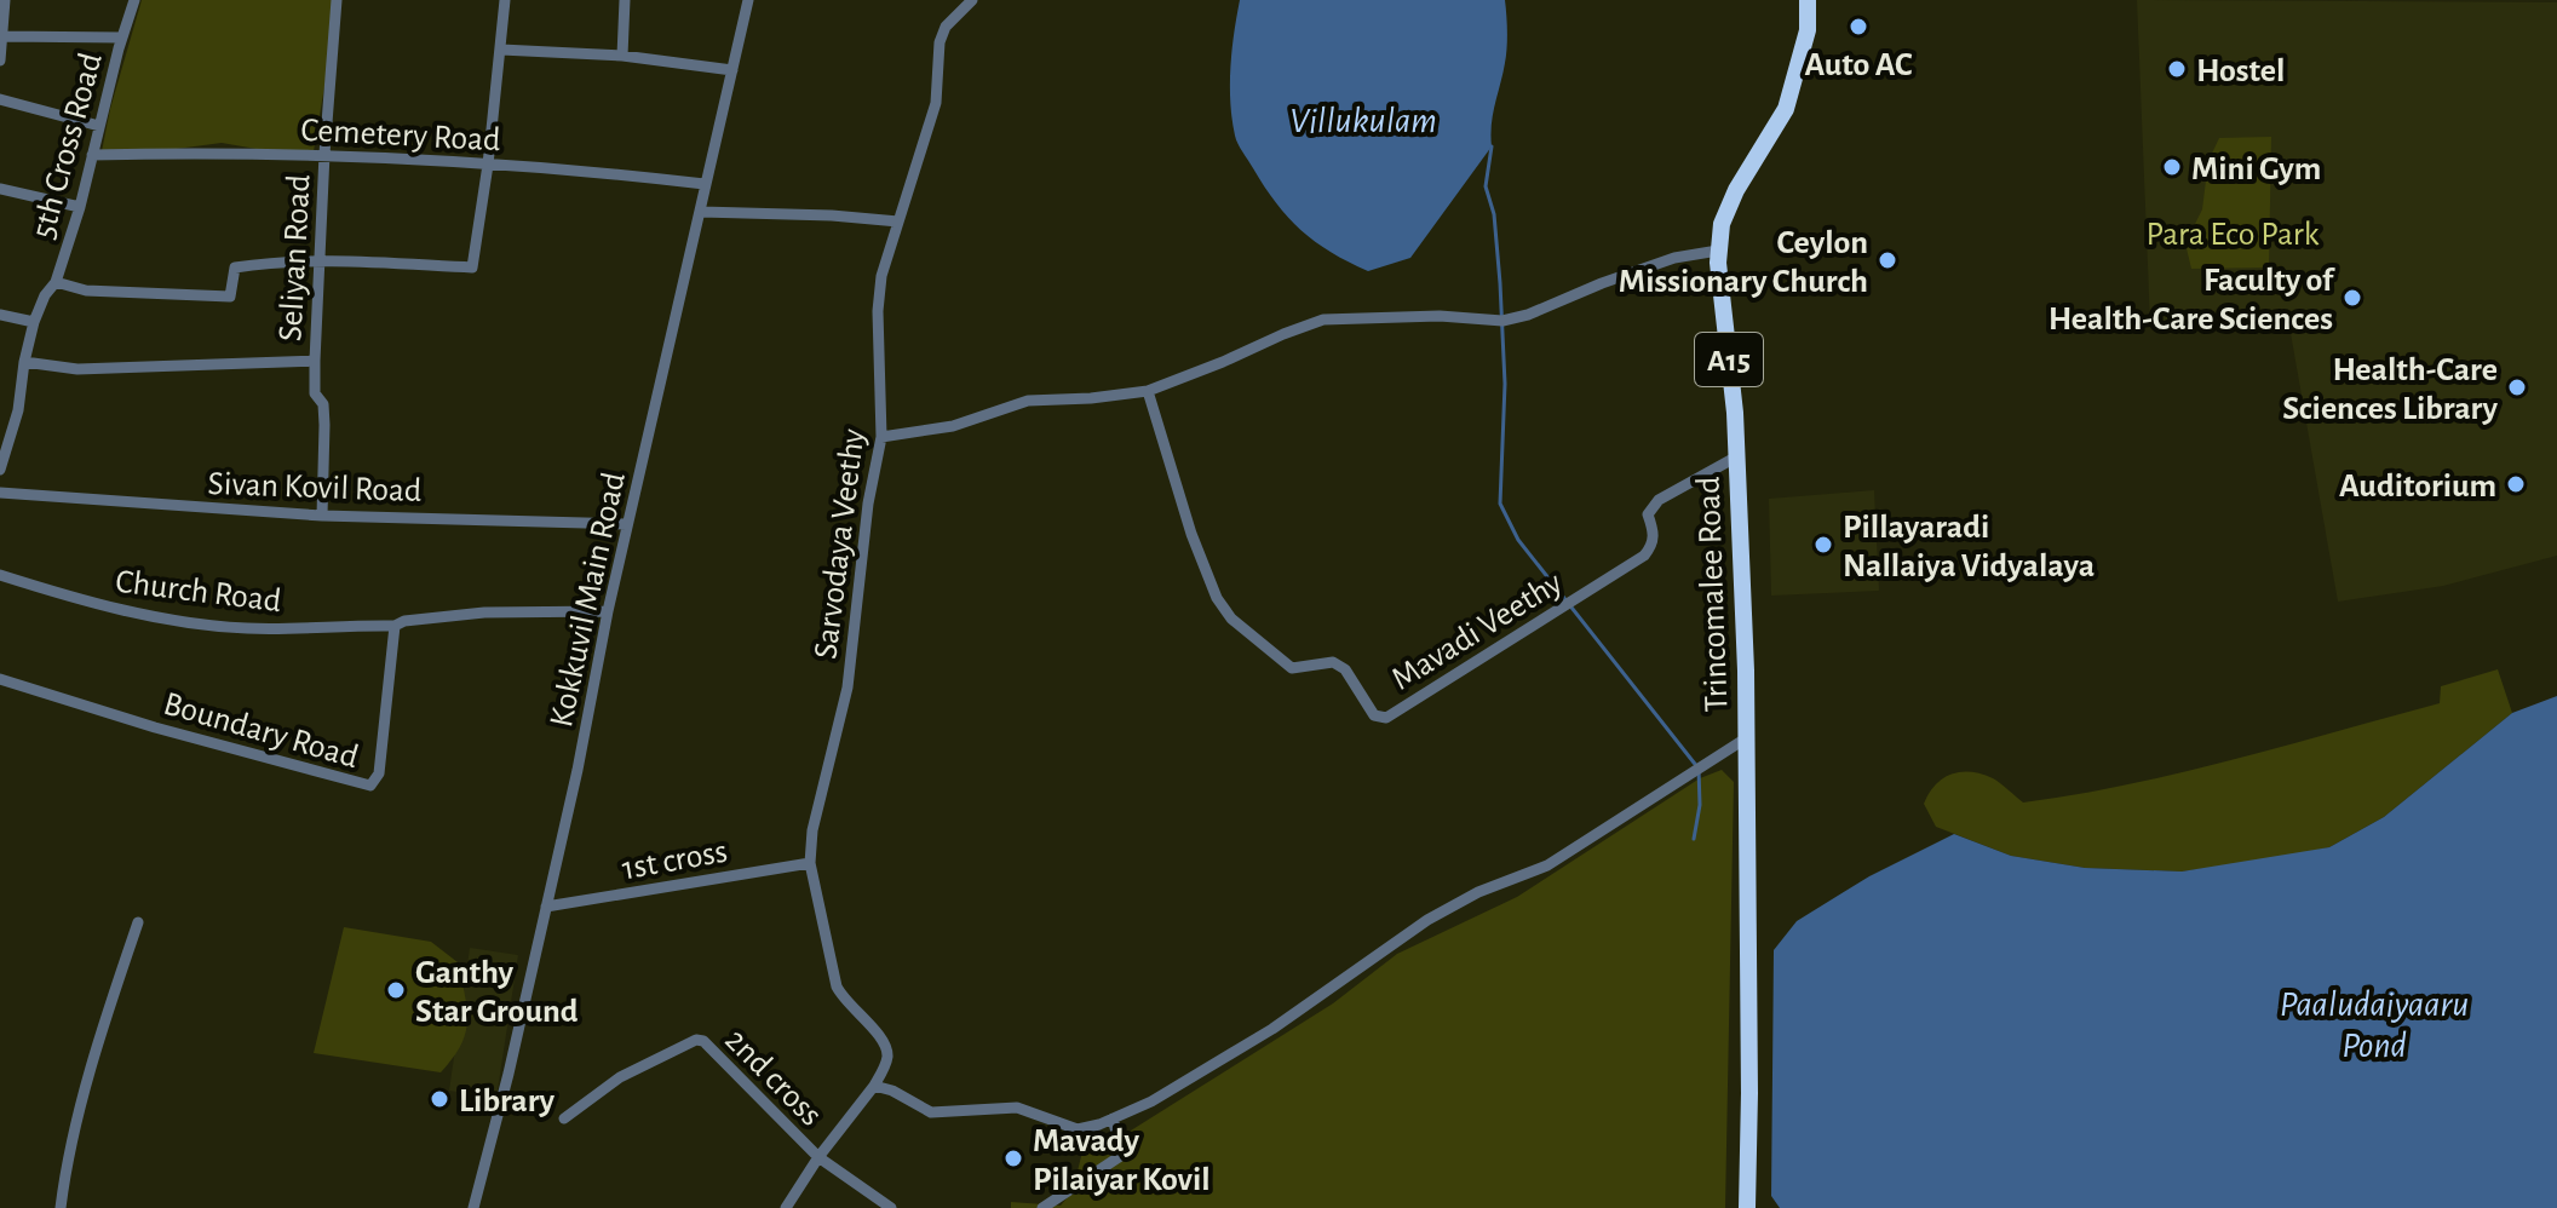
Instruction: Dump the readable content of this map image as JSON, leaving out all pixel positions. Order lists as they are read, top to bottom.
{
  "streets": {
    "highway": ["A15", "Trincomalee Road"],
    "street": [
      "Cemetery Road",
      "5th Cross Road",
      "Seliyan Road",
      "Sivan Kovil Road",
      "Sarvodaya Veethy",
      "Church Road",
      "Kokkuvil Main Road",
      "Mavadi Veethy",
      "Boundary Road",
      "1st cross",
      "2nd cross"
    ]
  },
  "crossings": [
    ["Cemetery Road", "5th Cross Road"],
    ["Cemetery Road", "Seliyan Road"],
    ["Cemetery Road", "Kokkuvil Main Road"],
    ["Seliyan Road", "Sivan Kovil Road"],
    ["Sivan Kovil Road", "Kokkuvil Main Road"],
    ["Sarvodaya Veethy", "1st cross"],
    ["Sarvodaya Veethy", "2nd cross"],
    ["Church Road", "Boundary Road"],
    ["Trincomalee Road", "Mavadi Veethy"],
    ["Kokkuvil Main Road", "1st cross"]
  ],
  "water": ["Villukulam", "Paaludaiyaaru Pond"],
  "parks": ["Para Eco Park"],
  "places": [
    "Auto AC",
    "Hostel",
    "Mini Gym",
    "Ceylon Missionary Church",
    "Faculty of Health-Care Sciences",
    "Health-Care Sciences Library",
    "Auditorium",
    "Pillayaradi Nallaiya Vidyalaya",
    "Ganthy Star Ground",
    "Library",
    "Mavady Pilaiyar Kovil"
  ]
}
